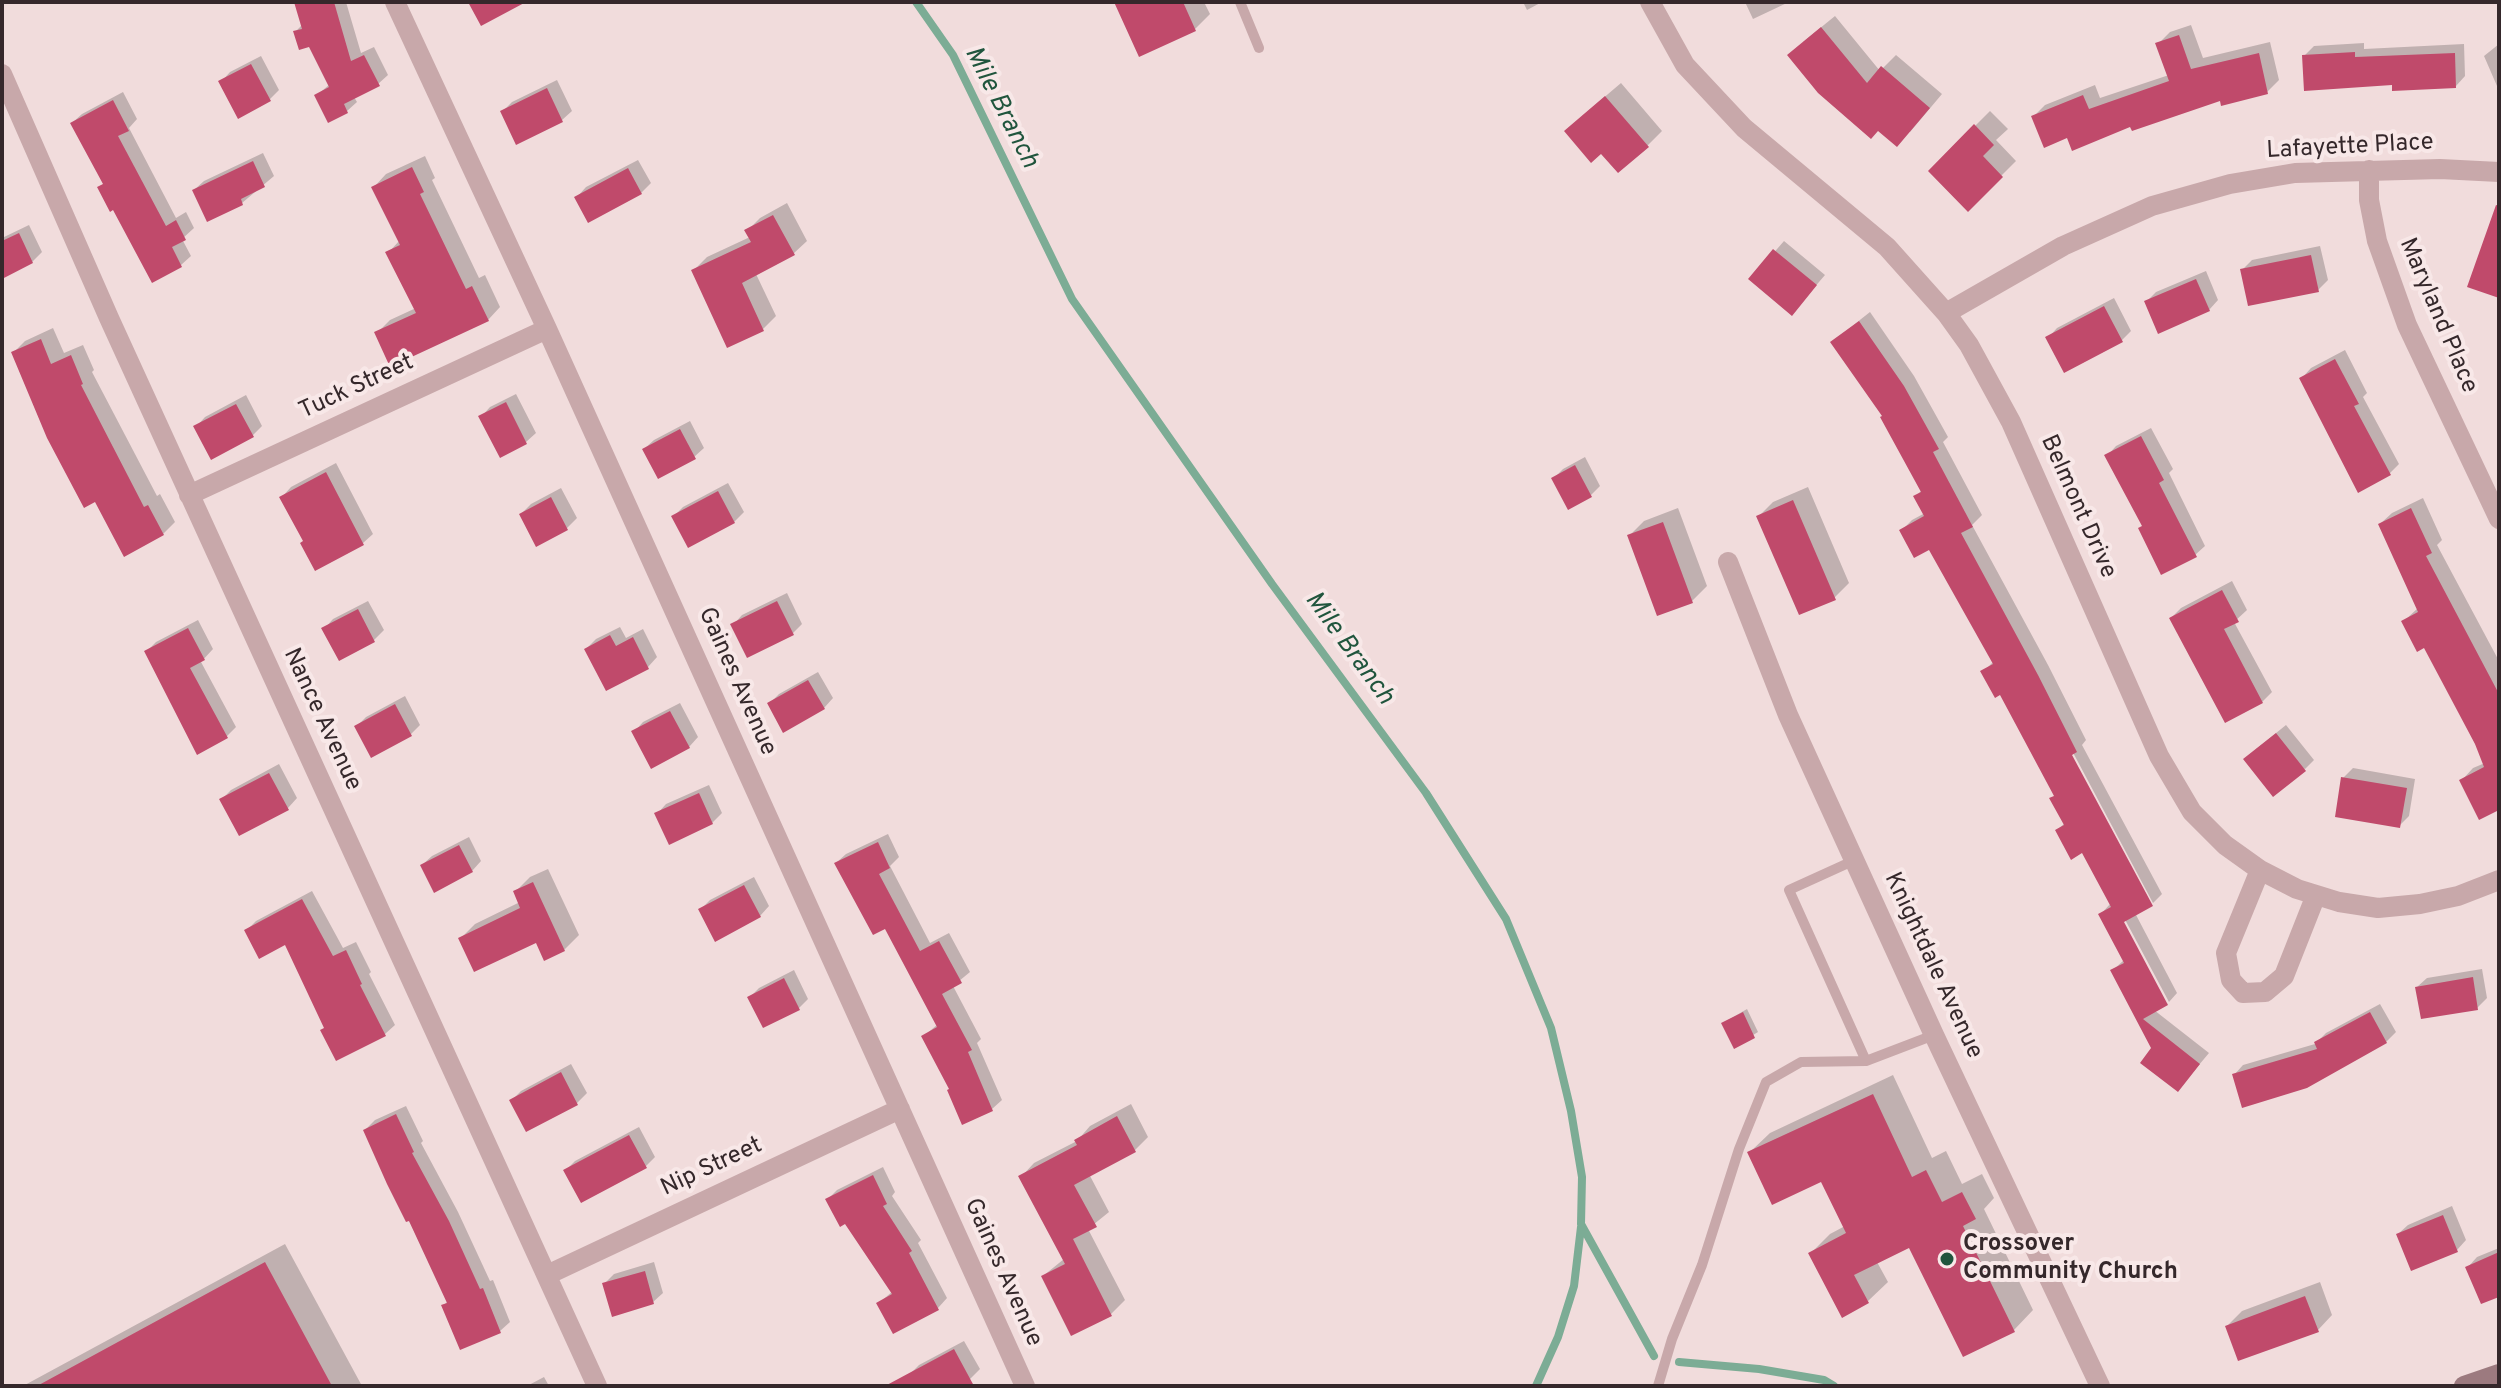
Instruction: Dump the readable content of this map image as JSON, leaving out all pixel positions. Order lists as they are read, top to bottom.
{
  "streets": {
    "street": [
      "Lafayette Place",
      "Maryland Place",
      "Tuck Street",
      "Belmont Drive",
      "Gaines Avenue",
      "Nance Avenue",
      "Knightdale Avenue",
      "Nip Street"
    ]
  },
  "crossings": [
    ["Lafayette Place", "Maryland Place"],
    ["Lafayette Place", "Belmont Drive"],
    ["Tuck Street", "Gaines Avenue"],
    ["Tuck Street", "Nance Avenue"],
    ["Gaines Avenue", "Nip Street"],
    ["Nance Avenue", "Nip Street"]
  ],
  "water": ["Mile Branch"],
  "places": ["Crossover Community Church"]
}
